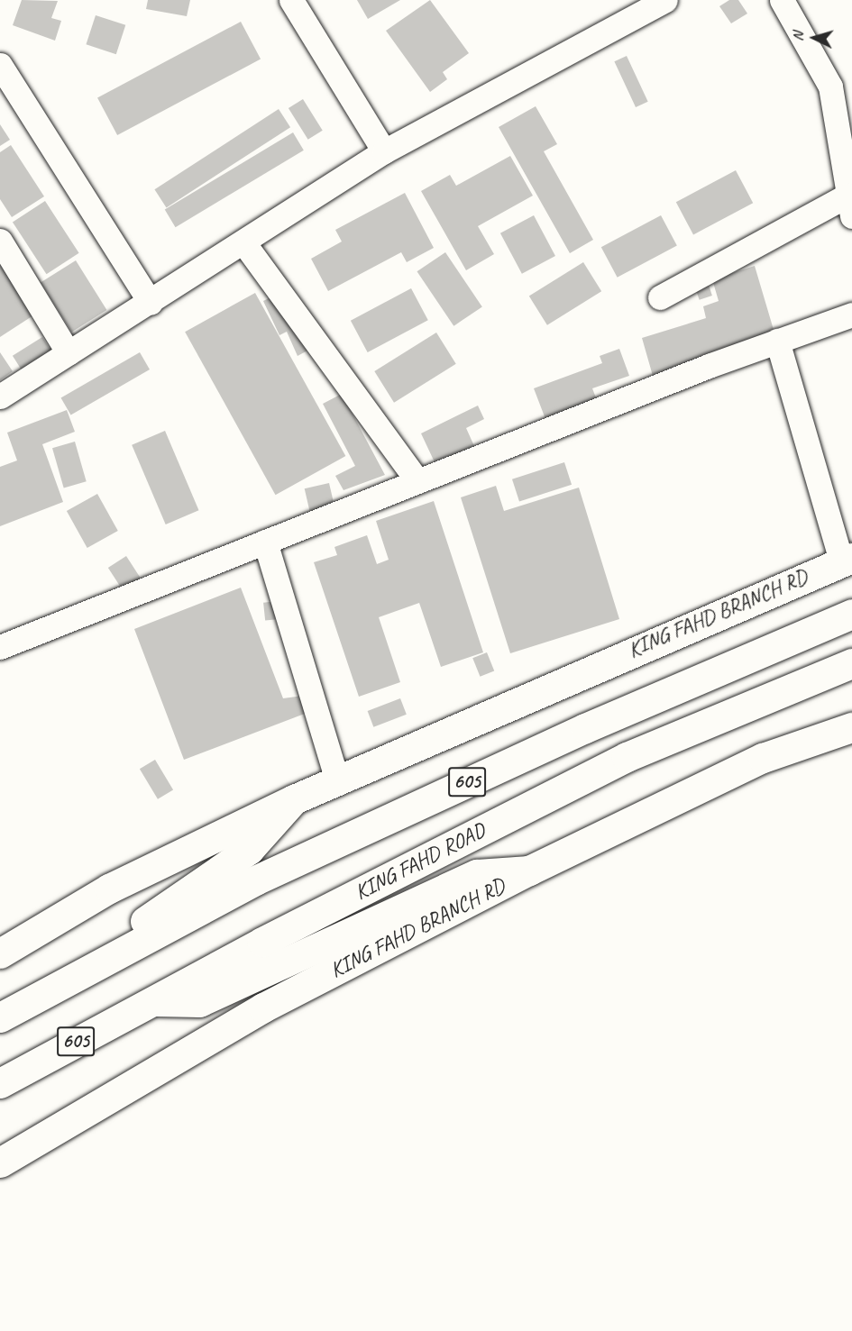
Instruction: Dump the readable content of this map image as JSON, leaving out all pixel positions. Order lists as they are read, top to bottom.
{
  "streets": {
    "main road": ["KING FAHD BRANCH RD", "605", "KING FAHD ROAD"]
  },
  "north": "left"
}
